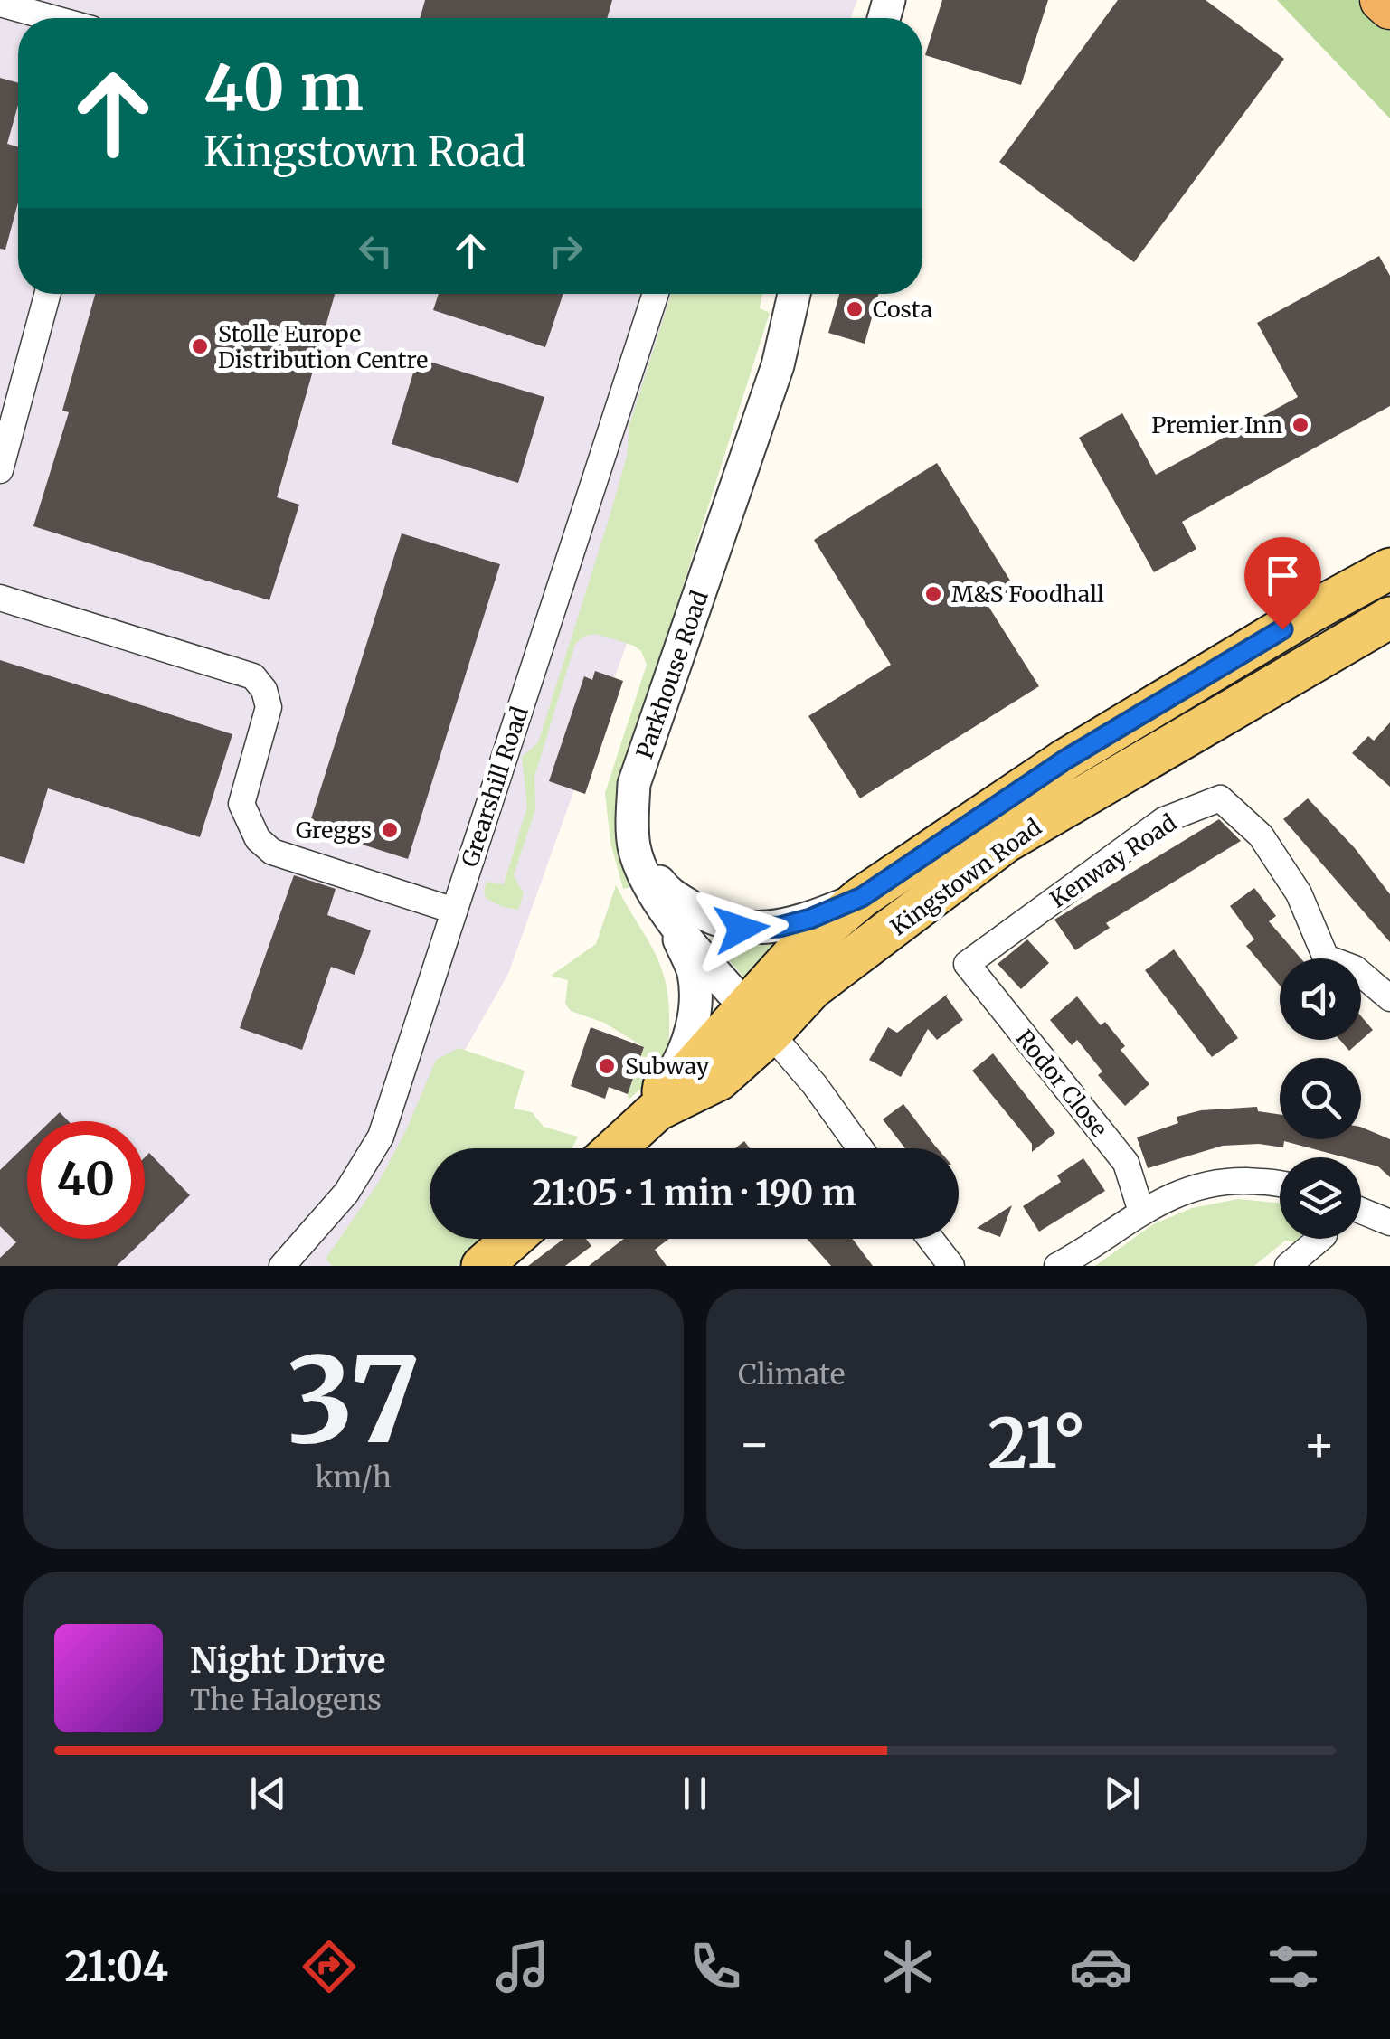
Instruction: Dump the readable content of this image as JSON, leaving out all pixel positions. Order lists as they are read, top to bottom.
{
  "streets": {
    "main road": ["Kingstown Road"],
    "street": [
      "Parkhouse Road",
      "Grearshill Road",
      "Kenway Road",
      "Rodor Close"
    ]
  },
  "crossings": [
    ["Parkhouse Road", "Kingstown Road"],
    ["Kenway Road", "Rodor Close"]
  ],
  "places": [
    "Costa",
    "Stolle Europe Distribution Centre",
    "Premier Inn",
    "M&S Foodhall",
    "Greggs",
    "Subway"
  ],
  "page": {
    "turn": ["40 m", "Kingstown Road"],
    "limit": "40",
    "trip": "21:05 · 1 min · 190 m",
    "tile": [
      ["37", "km/h"],
      "Climate"
    ],
    "heat": ["−", "21°", "+"],
    "song": ["Night Drive", "The Halogens"],
    "tabs": "21:04"
  }
}
